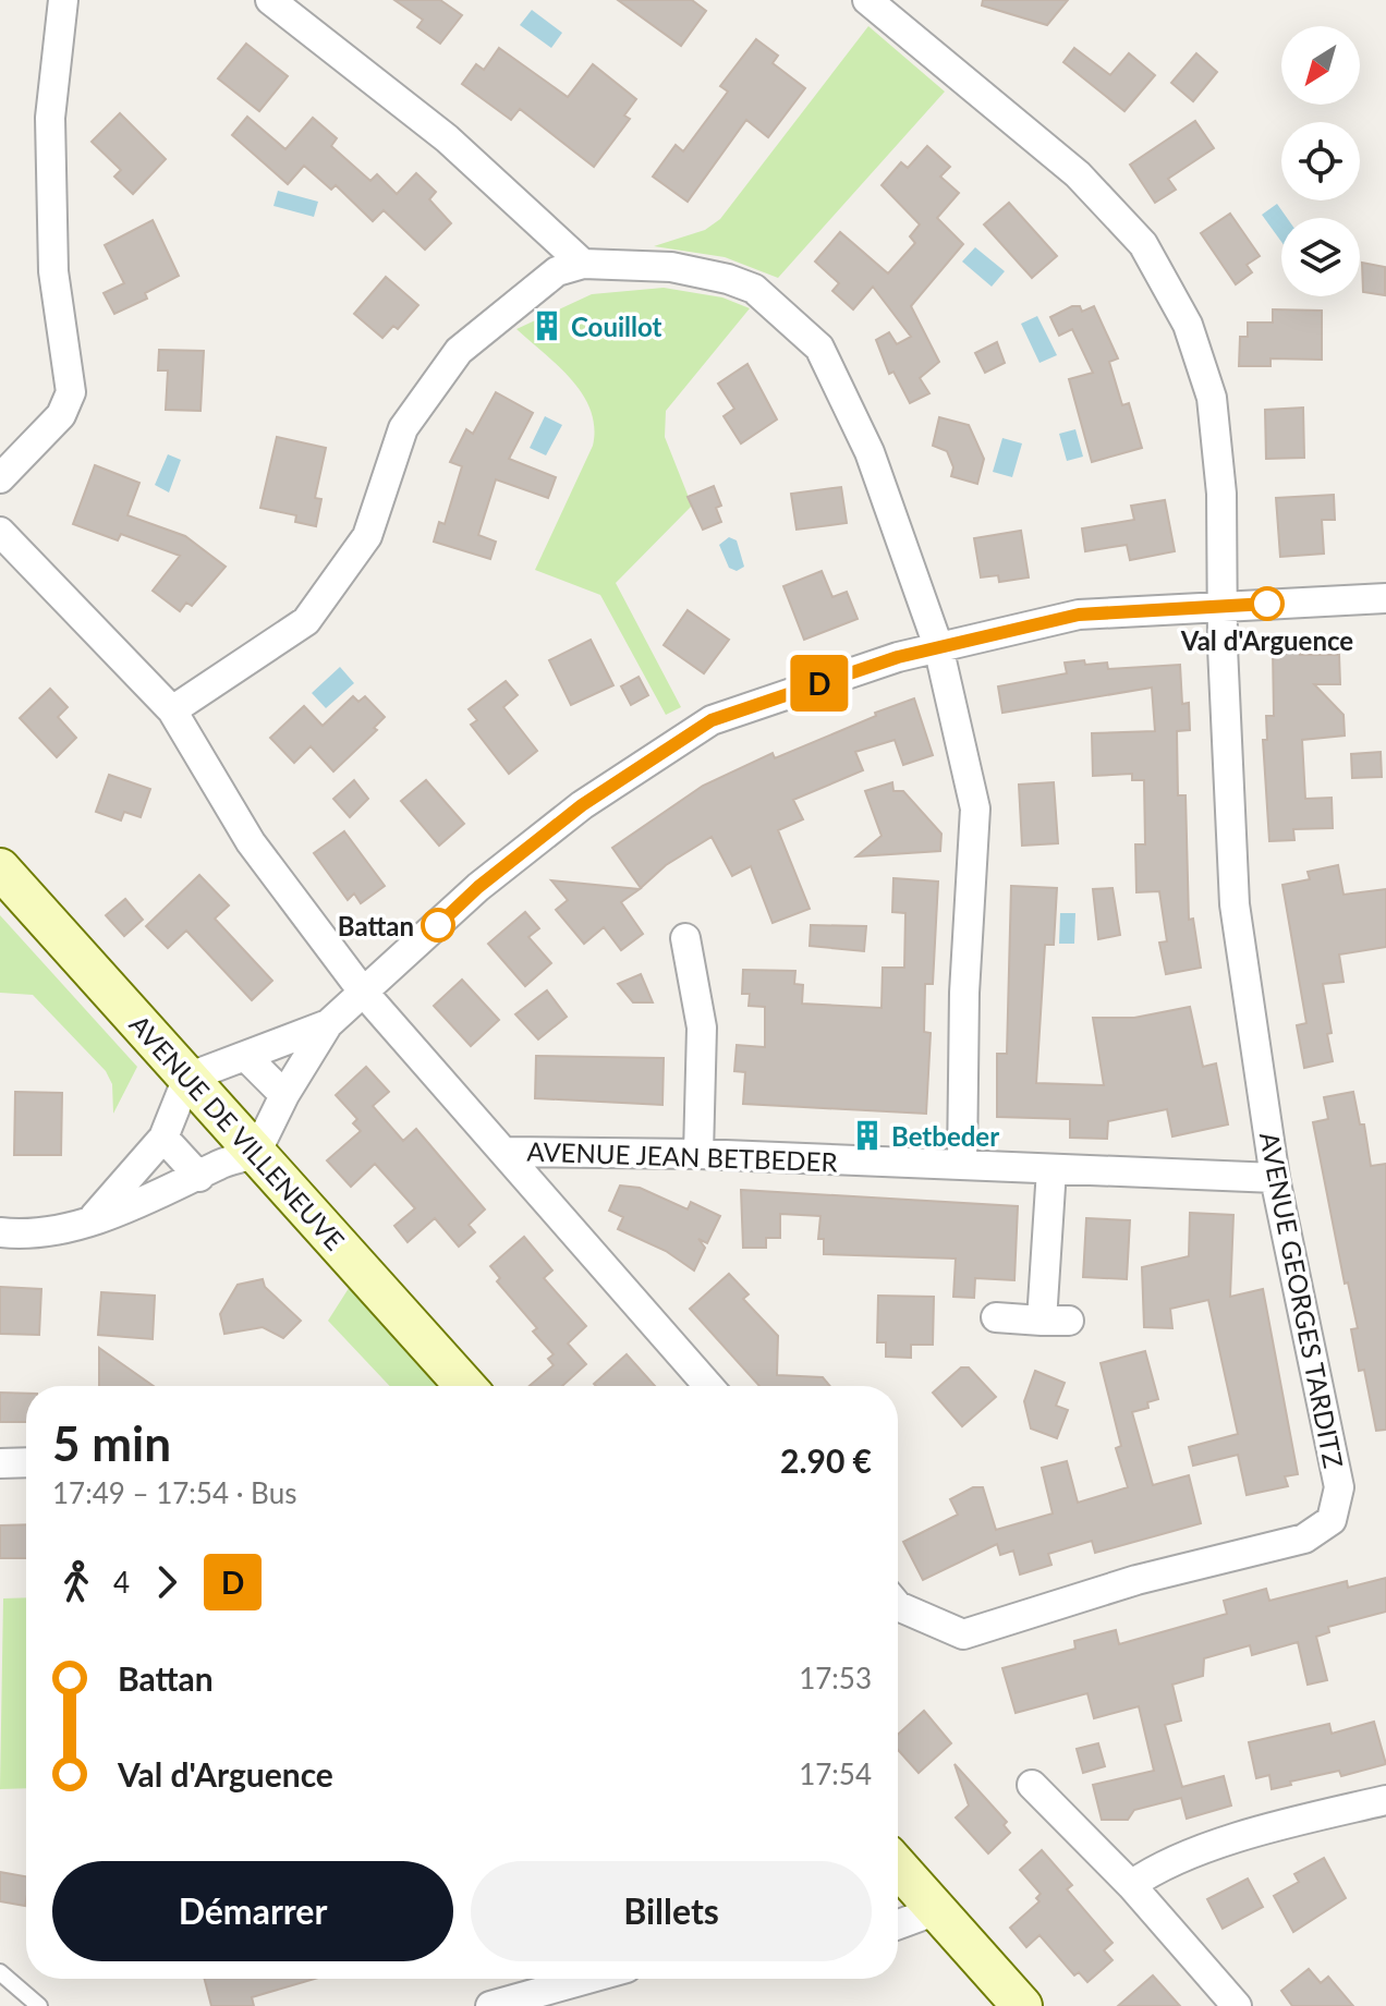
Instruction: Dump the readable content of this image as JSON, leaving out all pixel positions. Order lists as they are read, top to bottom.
{
  "streets": {
    "main road": ["AVENUE DE VILLENEUVE"],
    "street": ["AVENUE JEAN BETBEDER", "AVENUE GEORGES TARDITZ"]
  },
  "crossings": [
    ["AVENUE JEAN BETBEDER", "AVENUE GEORGES TARDITZ"]
  ],
  "places": {
    "building": ["Couillot", "Betbeder"],
    "other": ["Val d'Arguence", "Battan"]
  },
  "lines": ["bus line D"],
  "north": "bottom left",
  "page": {
    "on_map": "D",
    "heading": ["5 min", "17:49 – 17:54 · Bus", "2.90 €"],
    "legs": ["4", "D"],
    "list": [
      {
        "name": "Battan",
        "value": "17:53"
      },
      {
        "name": "Val d'Arguence",
        "value": "17:54"
      }
    ],
    "buttons": ["Démarrer", "Billets"]
  }
}
